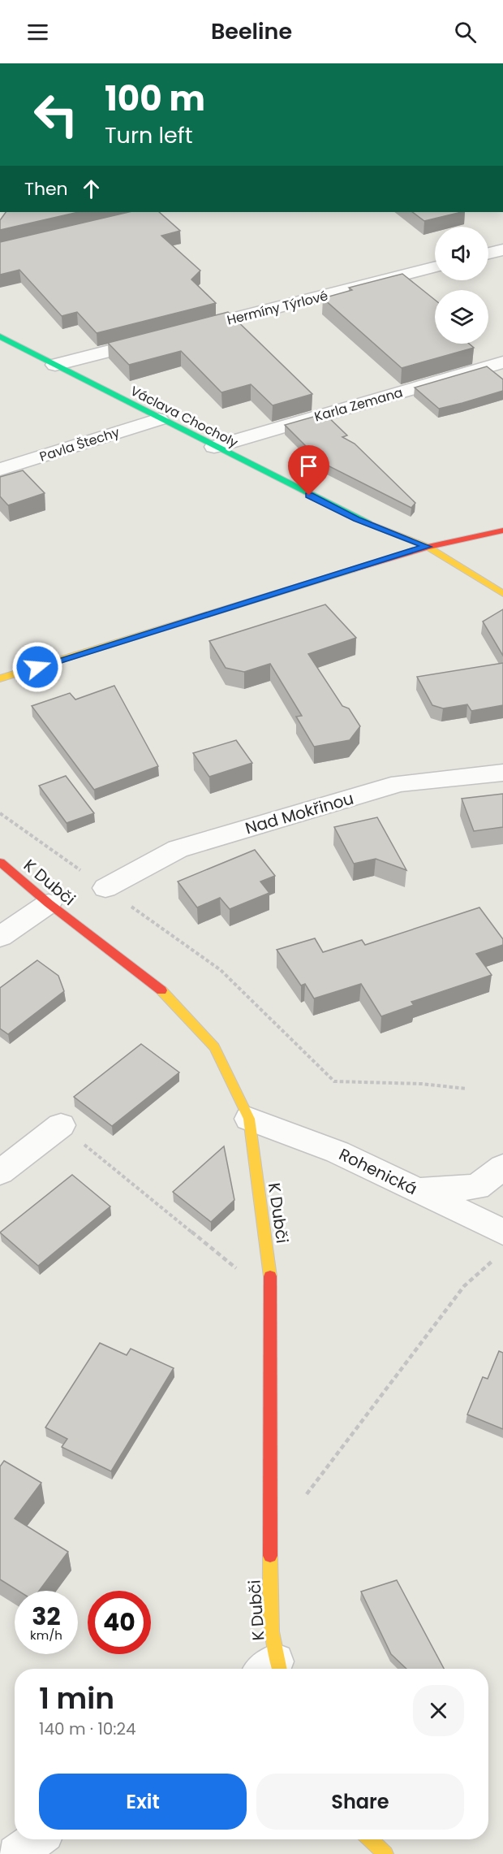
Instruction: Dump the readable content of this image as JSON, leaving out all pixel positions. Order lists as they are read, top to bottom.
{
  "streets": {
    "street": [
      "Hermíny Týrlové",
      "Karla Zemana",
      "Václava Chocholy",
      "Pavla Štechy",
      "Nad Mokřinou",
      "K Dubči",
      "Rohenická"
    ]
  },
  "crossings": [
    ["Karla Zemana", "Václava Chocholy"],
    ["Václava Chocholy", "Pavla Štechy"],
    ["K Dubči", "Rohenická"]
  ],
  "page": {
    "header": "Beeline",
    "turn": ["100 m", "Turn left"],
    "then": "Then",
    "speed": "32 km/h",
    "limit": "40",
    "heading": ["1 min", "140 m · 10:24"],
    "buttons": ["Exit", "Share"]
  }
}
